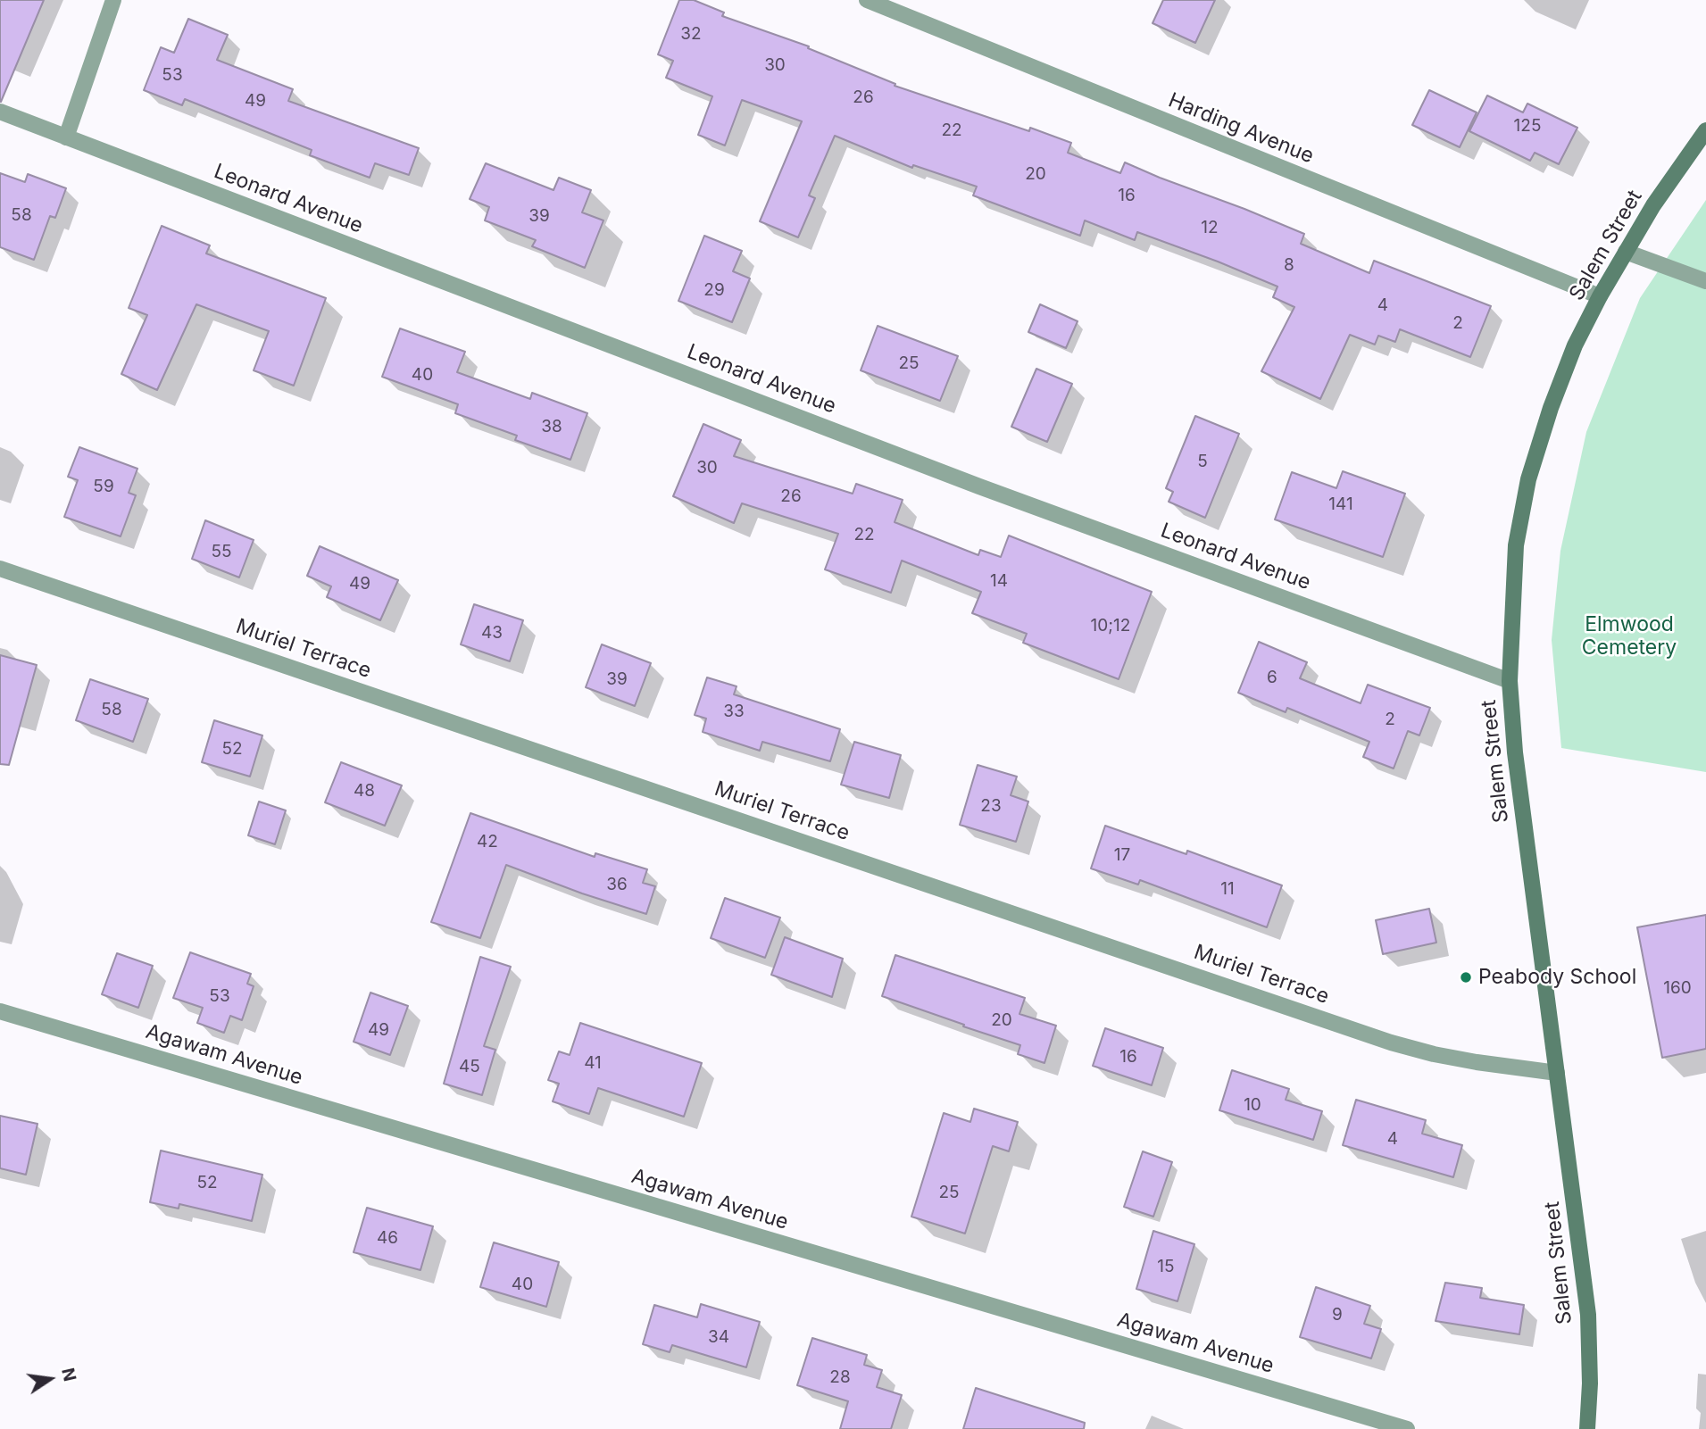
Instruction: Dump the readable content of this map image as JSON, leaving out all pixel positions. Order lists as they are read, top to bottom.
{
  "streets": {
    "main road": ["Salem Street"],
    "street": [
      "Harding Avenue",
      "Leonard Avenue",
      "Muriel Terrace",
      "Agawam Avenue"
    ]
  },
  "crossings": [
    ["Harding Avenue", "Salem Street"],
    ["Leonard Avenue", "Salem Street"],
    ["Salem Street", "Muriel Terrace"]
  ],
  "parks": ["Elmwood Cemetery"],
  "places": ["Peabody School"],
  "house_numbers": [
    "32",
    "30",
    "53",
    "26",
    "49",
    "125",
    "22",
    "20",
    "16",
    "58",
    "39",
    "12",
    "8",
    "29",
    "4",
    "2",
    "25",
    "40",
    "38",
    "5",
    "30",
    "59",
    "26",
    "141",
    "22",
    "55",
    "14",
    "49",
    "10;12",
    "43",
    "6",
    "39",
    "58",
    "33",
    "2",
    "52",
    "48",
    "23",
    "42",
    "17",
    "36",
    "11",
    "160",
    "53",
    "20",
    "49",
    "16",
    "41",
    "45",
    "10",
    "4",
    "52",
    "25",
    "46",
    "15",
    "40",
    "9",
    "34",
    "28"
  ],
  "north": "right"
}
